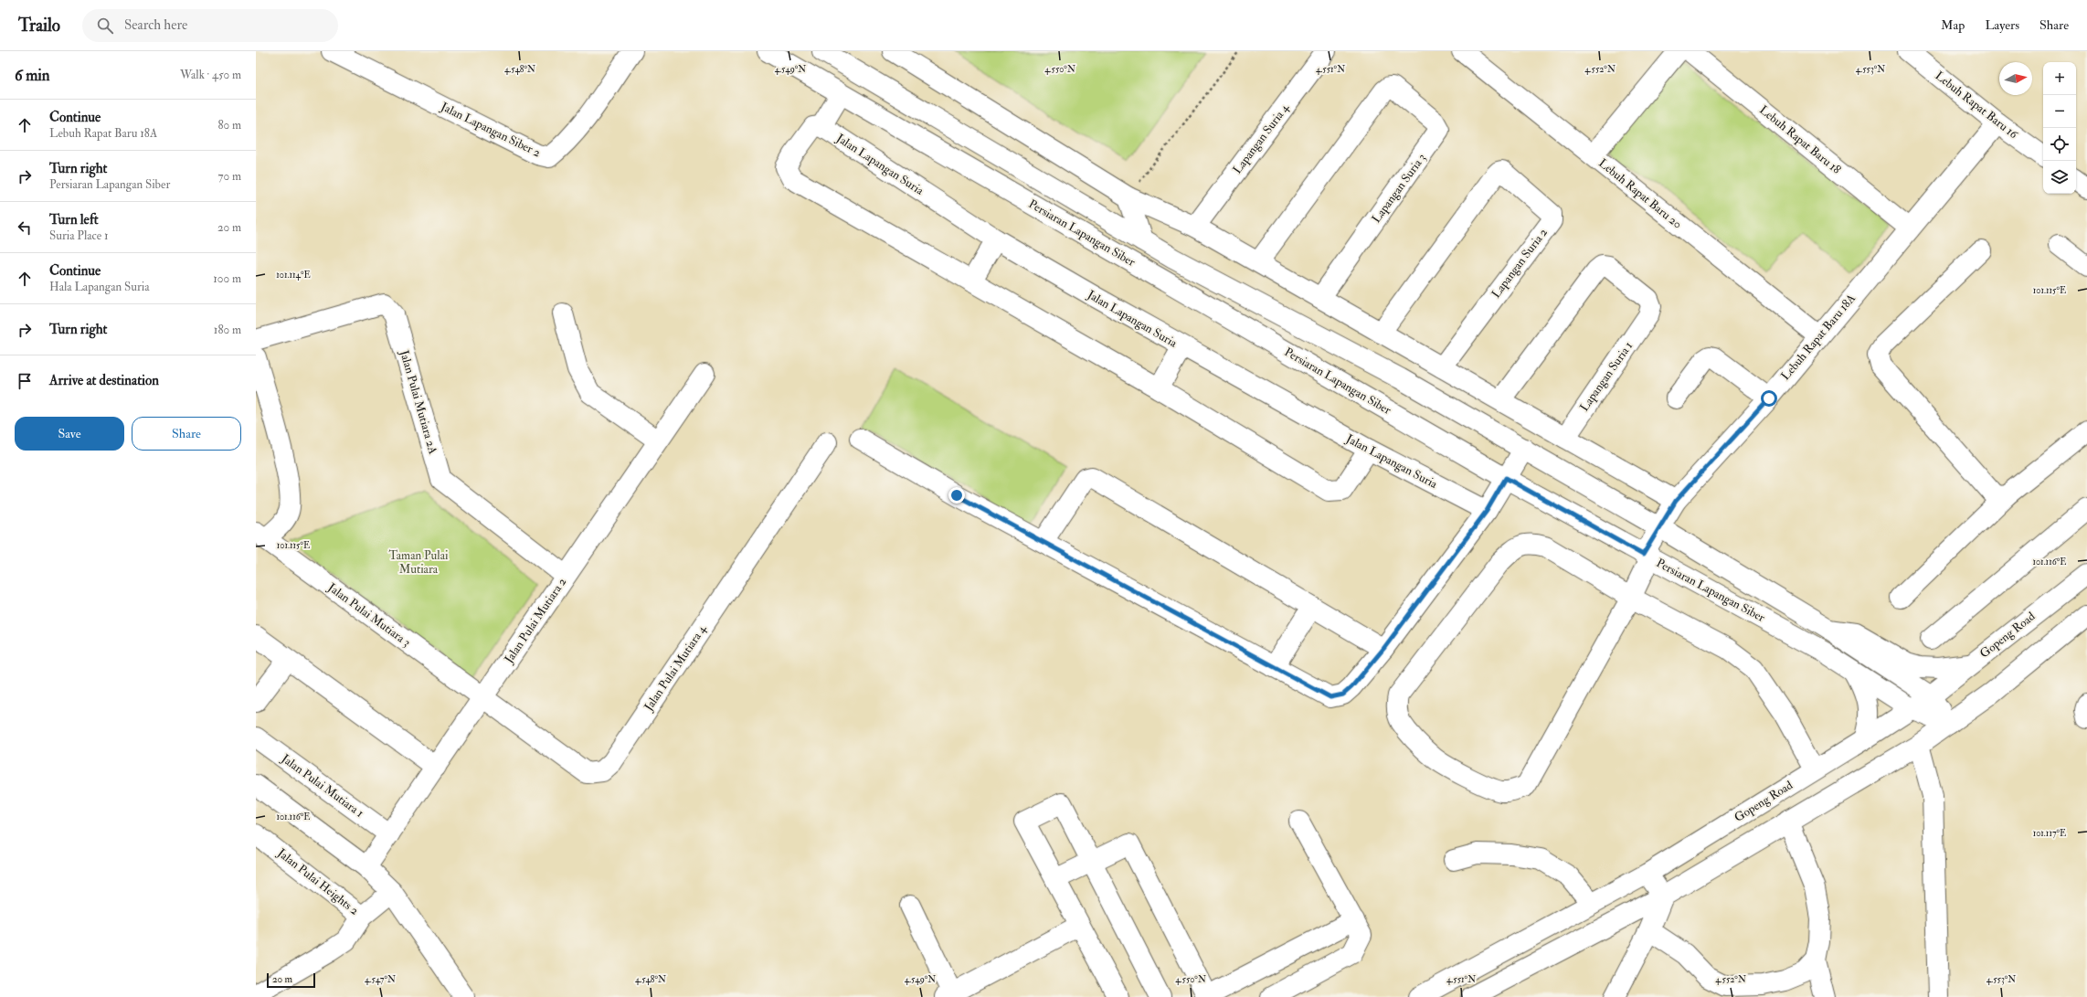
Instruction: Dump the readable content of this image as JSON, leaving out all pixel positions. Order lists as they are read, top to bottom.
{
  "streets": {
    "main road": [
      "Lebuh Rapat Baru 16",
      "Jalan Lapangan Siber 2",
      "Lapangan Suria 4",
      "Lebuh Rapat Baru 18",
      "Jalan Lapangan Suria",
      "Lapangan Suria 3",
      "Lebuh Rapat Baru 20",
      "Persiaran Lapangan Siber",
      "Lapangan Suria 2",
      "Lebuh Rapat Baru 18A",
      "Lapangan Suria 1",
      "Jalan Pulai Mutiara 2A",
      "Jalan Pulai Mutiara 3",
      "Jalan Pulai Mutiara 2",
      "Gopeng Road",
      "Jalan Pulai Mutiara 4",
      "Jalan Pulai Mutiara 1",
      "Jalan Pulai Heights 2"
    ]
  },
  "crossings": [
    ["Lebuh Rapat Baru 16", "Lebuh Rapat Baru 18A"],
    ["Lebuh Rapat Baru 18", "Lebuh Rapat Baru 18A"],
    ["Lebuh Rapat Baru 20", "Lebuh Rapat Baru 18A"],
    ["Persiaran Lapangan Siber", "Lebuh Rapat Baru 18A"],
    ["Persiaran Lapangan Siber", "Gopeng Road"],
    ["Jalan Pulai Mutiara 2A", "Jalan Pulai Mutiara 2"],
    ["Jalan Pulai Mutiara 3", "Jalan Pulai Mutiara 2"],
    ["Jalan Pulai Mutiara 3", "Jalan Pulai Mutiara 4"],
    ["Jalan Pulai Mutiara 2", "Jalan Pulai Mutiara 4"],
    ["Jalan Pulai Mutiara 2", "Jalan Pulai Mutiara 1"]
  ],
  "parks": ["Taman Pulai Mutiara"],
  "scale_bar": "20 m",
  "north": "right",
  "page": {
    "header": "Trailo",
    "search": "Search here",
    "nav": ["Map", "Layers", "Share"],
    "heading": ["6 min", "Walk · 450 m"],
    "map_buttons": ["+", "−"],
    "list": [
      ["Continue", "Lebuh Rapat Baru 18A", "80 m"],
      ["Turn right", "Persiaran Lapangan Siber", "70 m"],
      ["Turn left", "Suria Place 1", "20 m"],
      ["Continue", "Hala Lapangan Suria", "100 m"],
      ["Turn right", "180 m"],
      "Arrive at destination"
    ],
    "buttons": ["Save", "Share"],
    "scale": "20 m"
  },
  "coordinates": [
    "4.548°N",
    "4.549°N",
    "4.550°N",
    "4.551°N",
    "4.552°N",
    "4.553°N",
    "101.114°E",
    "101.115°E",
    "101.116°E",
    "101.117°E",
    "4.547°N"
  ]
}
